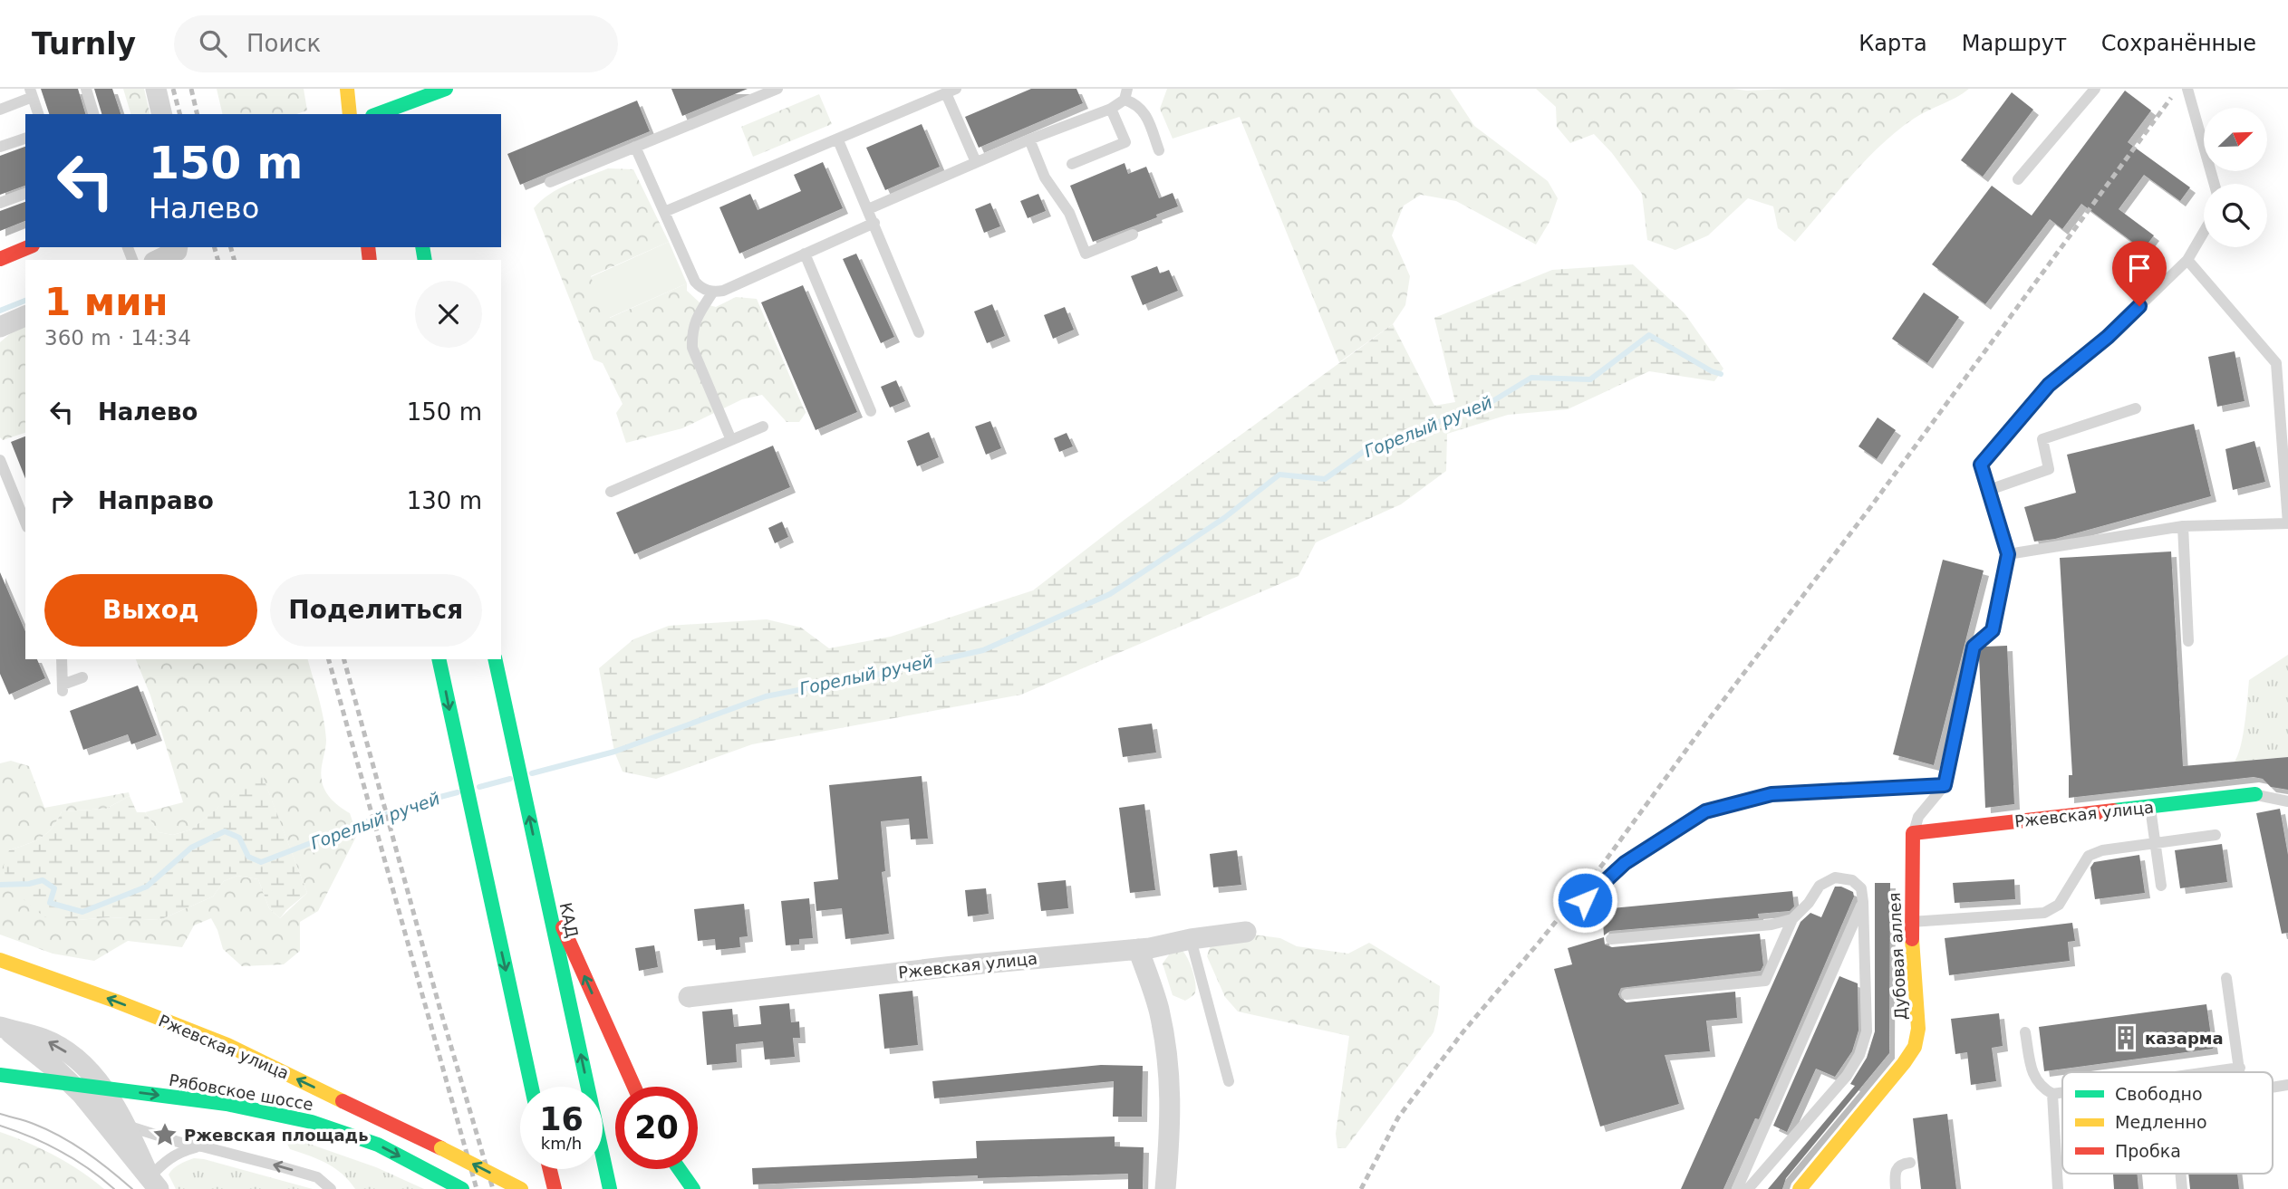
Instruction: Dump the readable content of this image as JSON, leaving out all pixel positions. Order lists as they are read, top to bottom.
{
  "streets": {
    "main road": [
      "Ржевская улица",
      "КАД",
      "Дубовая аллея",
      "Рябовское шоссе"
    ]
  },
  "crossings": [
    ["Ржевская улица", "Дубовая аллея"]
  ],
  "one_way": ["Ржевская улица", "Рябовское шоссе"],
  "water": ["Горелый ручей"],
  "places": {
    "building": ["казарма"],
    "place": ["Ржевская площадь"]
  },
  "legend": ["Свободно", "Медленно", "Пробка"],
  "north": "top right",
  "page": {
    "header": "Turnly",
    "search": "Поиск",
    "nav": ["Карта", "Маршрут", "Сохранённые"],
    "turn": ["150 m", "Налево"],
    "heading": ["1 мин", "360 m · 14:34"],
    "list": [
      {
        "name": "Налево",
        "value": "150 m"
      },
      {
        "name": "Направо",
        "value": "130 m"
      }
    ],
    "buttons": ["Выход", "Поделиться"],
    "speed": "16 km/h",
    "limit": "20"
  }
}
